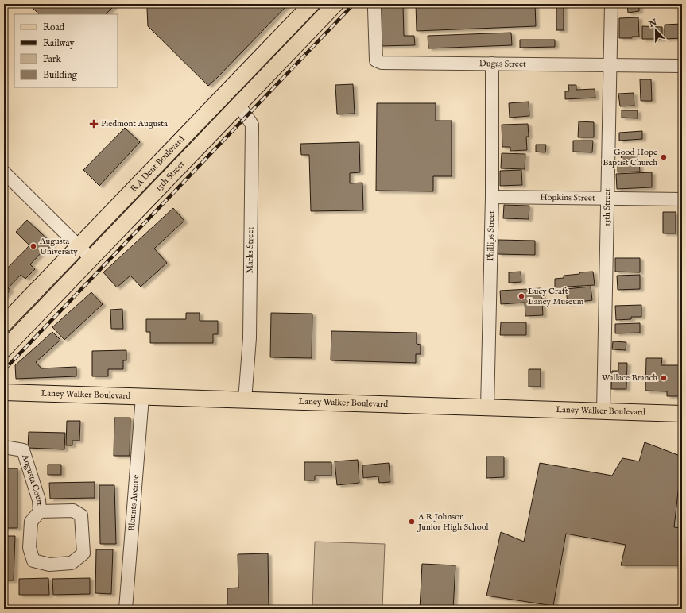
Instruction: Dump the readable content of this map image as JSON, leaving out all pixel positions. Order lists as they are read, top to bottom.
{
  "streets": {
    "main road": ["R A Dent Boulevard", "13th Street", "Laney Walker Boulevard"],
    "street": [
      "Dugas Street",
      "Hopkins Street",
      "Phillips Street",
      "Marks Street",
      "Augusta Court",
      "Blounts Avenue"
    ]
  },
  "crossings": [
    ["Dugas Street", "13th Street"],
    ["Dugas Street", "Phillips Street"],
    ["13th Street", "Hopkins Street"],
    ["13th Street", "Marks Street"],
    ["13th Street", "Laney Walker Boulevard"],
    ["Hopkins Street", "Phillips Street"],
    ["Phillips Street", "Laney Walker Boulevard"],
    ["Marks Street", "Laney Walker Boulevard"],
    ["Laney Walker Boulevard", "Blounts Avenue"]
  ],
  "places": {
    "health": ["Piedmont Augusta"],
    "other": [
      "Good Hope Baptist Church",
      "Augusta University",
      "Lucy Craft Laney Museum",
      "Wallace Branch",
      "A R Johnson Junior High School"
    ]
  },
  "legend": [
    "Road",
    "Railway",
    "Park",
    "Building"
  ],
  "north": "top"
}
